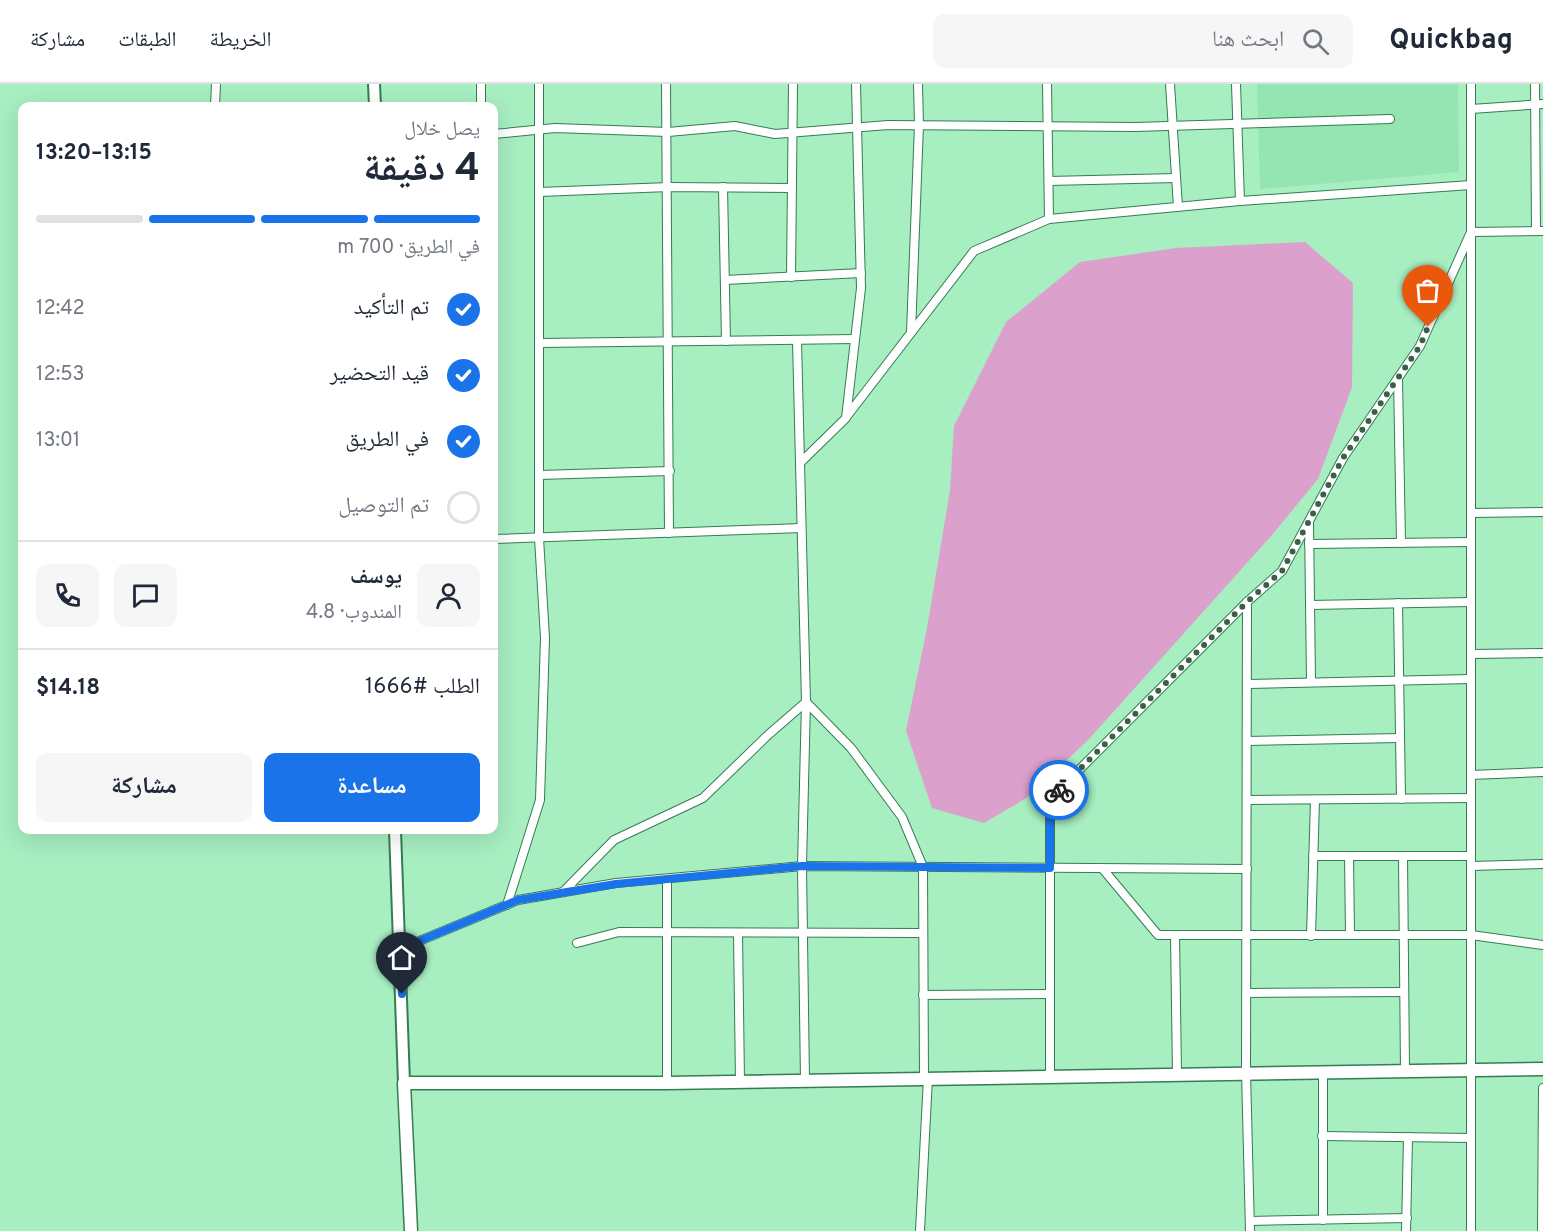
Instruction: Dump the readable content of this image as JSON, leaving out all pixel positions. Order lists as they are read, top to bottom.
{
  "page": {
    "header": "Quickbag",
    "search": "ابحث هنا",
    "nav": ["الخريطة", "الطبقات", "مشاركة"],
    "heading": ["4 دقيقة", "يصل خلال", "13:15–13:20"],
    "panel": [
      "يوسف",
      "المندوب · 4.8",
      "الطلب #1666",
      "$14.18"
    ],
    "bar": "في الطريق · 700 m",
    "list": [
      ["تم التأكيد", "12:42"],
      ["قيد التحضير", "12:53"],
      ["في الطريق", "13:01"],
      "تم التوصيل"
    ],
    "buttons": ["مساعدة", "مشاركة"]
  }
}
